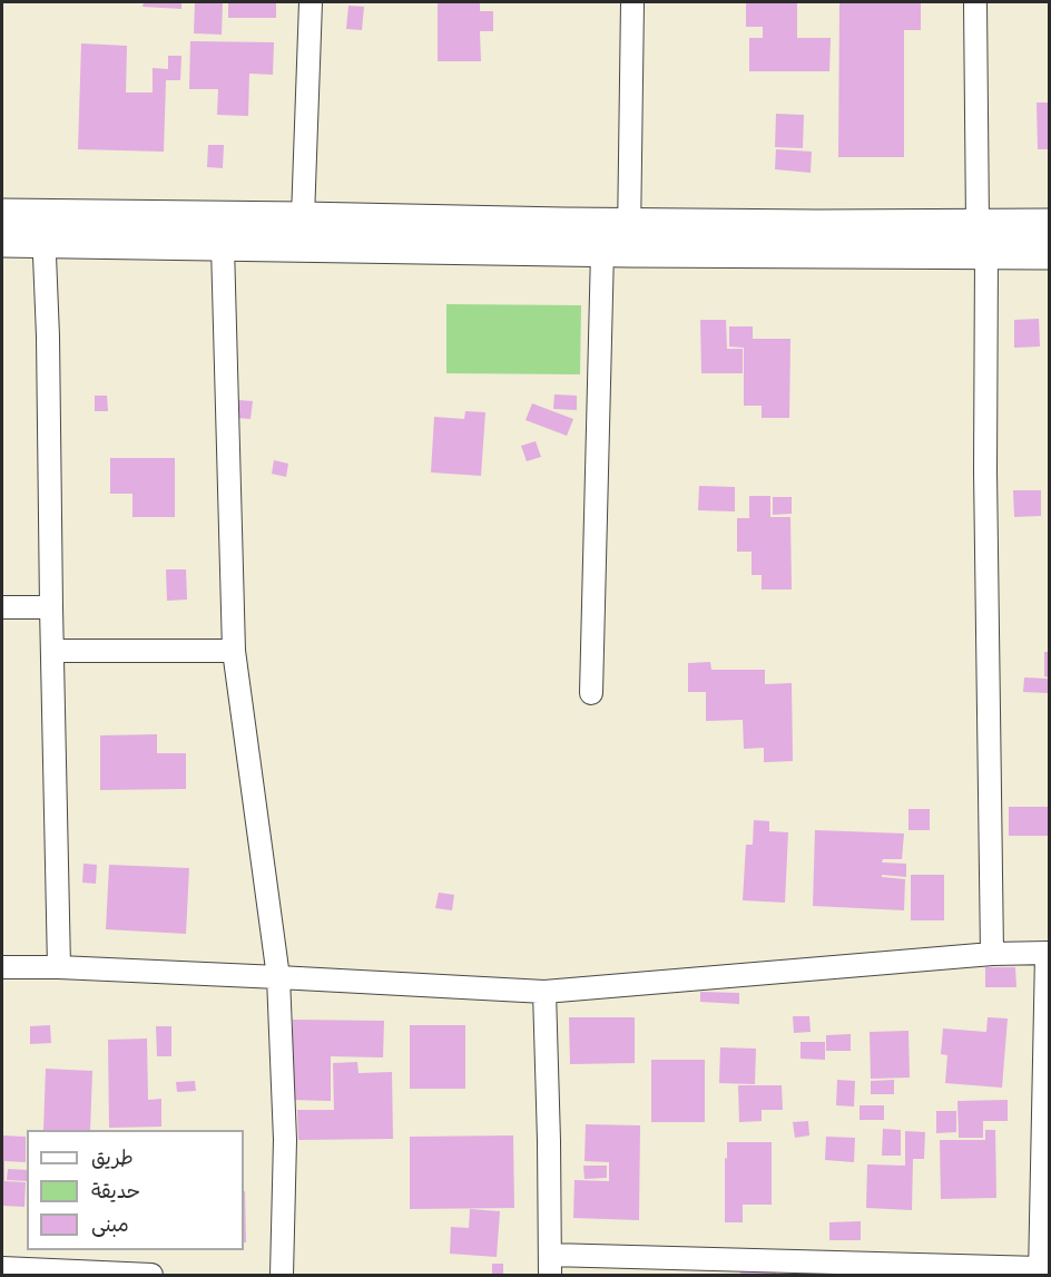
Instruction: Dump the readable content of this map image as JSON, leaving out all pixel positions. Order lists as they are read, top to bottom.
{
  "legend": ["طريق", "حديقة", "مبنى"]
}
